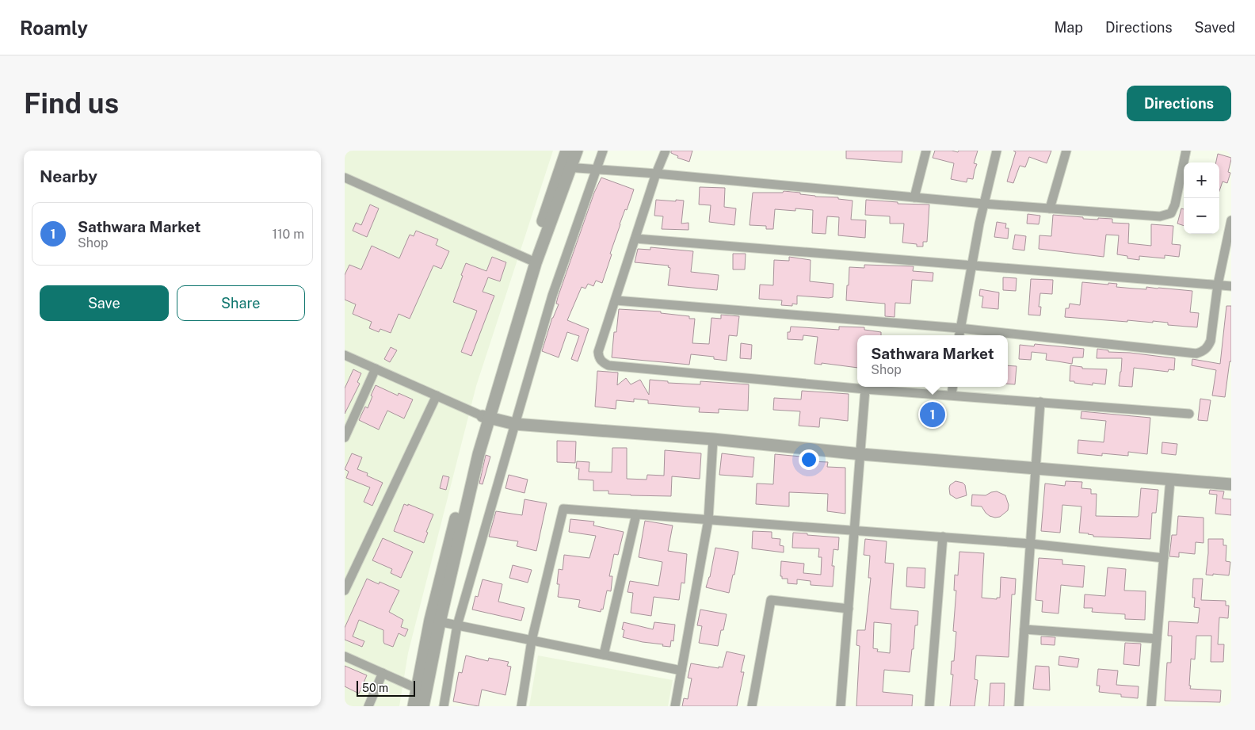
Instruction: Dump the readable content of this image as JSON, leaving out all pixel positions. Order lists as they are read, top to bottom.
{
  "scale_bar": "50 m",
  "page": {
    "header": "Roamly",
    "nav": ["Map", "Directions", "Saved"],
    "buttons": [
      "Directions",
      ["Save", "Share"]
    ],
    "title": "Find us",
    "heading": "Nearby",
    "map_buttons": ["+", "−"],
    "list": [
      {
        "mark": "1",
        "name": "Sathwara Market",
        "note": "Shop",
        "value": "110 m"
      }
    ],
    "popup": ["Sathwara Market", "Shop"],
    "pins": "1",
    "scale": "50 m"
  }
}
